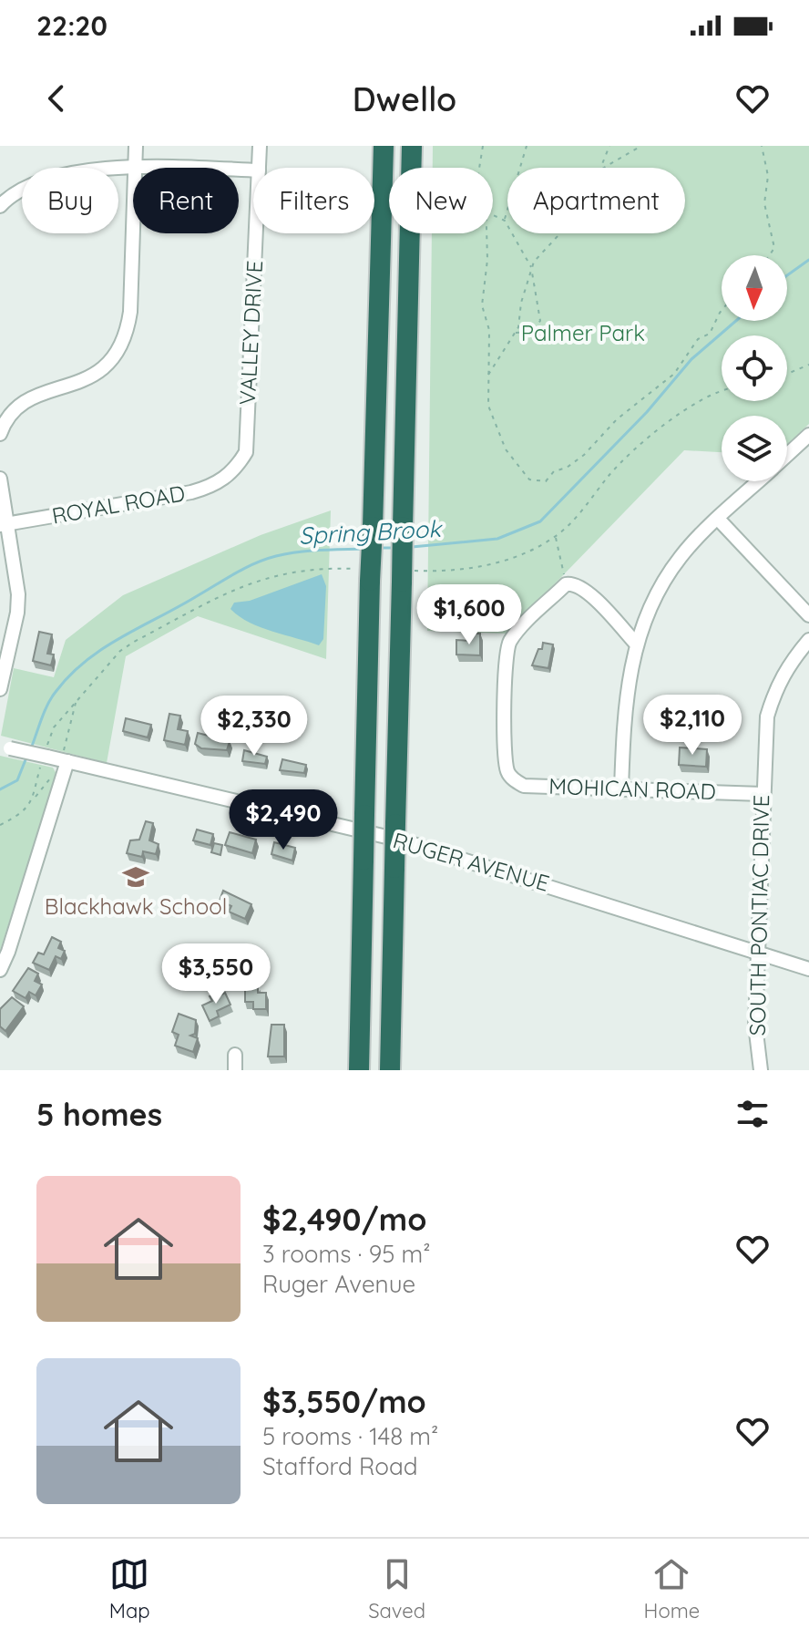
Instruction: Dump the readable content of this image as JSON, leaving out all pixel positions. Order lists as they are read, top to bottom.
{
  "streets": {
    "street": [
      "VALLEY DRIVE",
      "ROYAL ROAD",
      "MOHICAN ROAD",
      "RUGER AVENUE",
      "SOUTH PONTIAC DRIVE"
    ]
  },
  "crossings": [
    ["VALLEY DRIVE", "ROYAL ROAD"],
    ["MOHICAN ROAD", "SOUTH PONTIAC DRIVE"],
    ["RUGER AVENUE", "SOUTH PONTIAC DRIVE"]
  ],
  "water": ["Spring Brook"],
  "parks": ["Palmer Park"],
  "places": {
    "school or university": ["Blackhawk School"]
  },
  "north": "bottom",
  "page": {
    "status": "22:20",
    "header": "Dwello",
    "chip": [
      "Buy",
      "Rent",
      "Filters",
      "New",
      "Apartment"
    ],
    "price": [
      "$1,600",
      "$2,110",
      "$2,330",
      "$2,490",
      "$3,550"
    ],
    "heading": "5 homes",
    "list": [
      {
        "name": "$2,490/mo",
        "note": "3 rooms · 95 m² · Ruger Avenue"
      },
      {
        "name": "$3,550/mo",
        "note": "5 rooms · 148 m² · Stafford Road"
      }
    ],
    "tabs": ["Map", "Saved", "Home"]
  }
}
